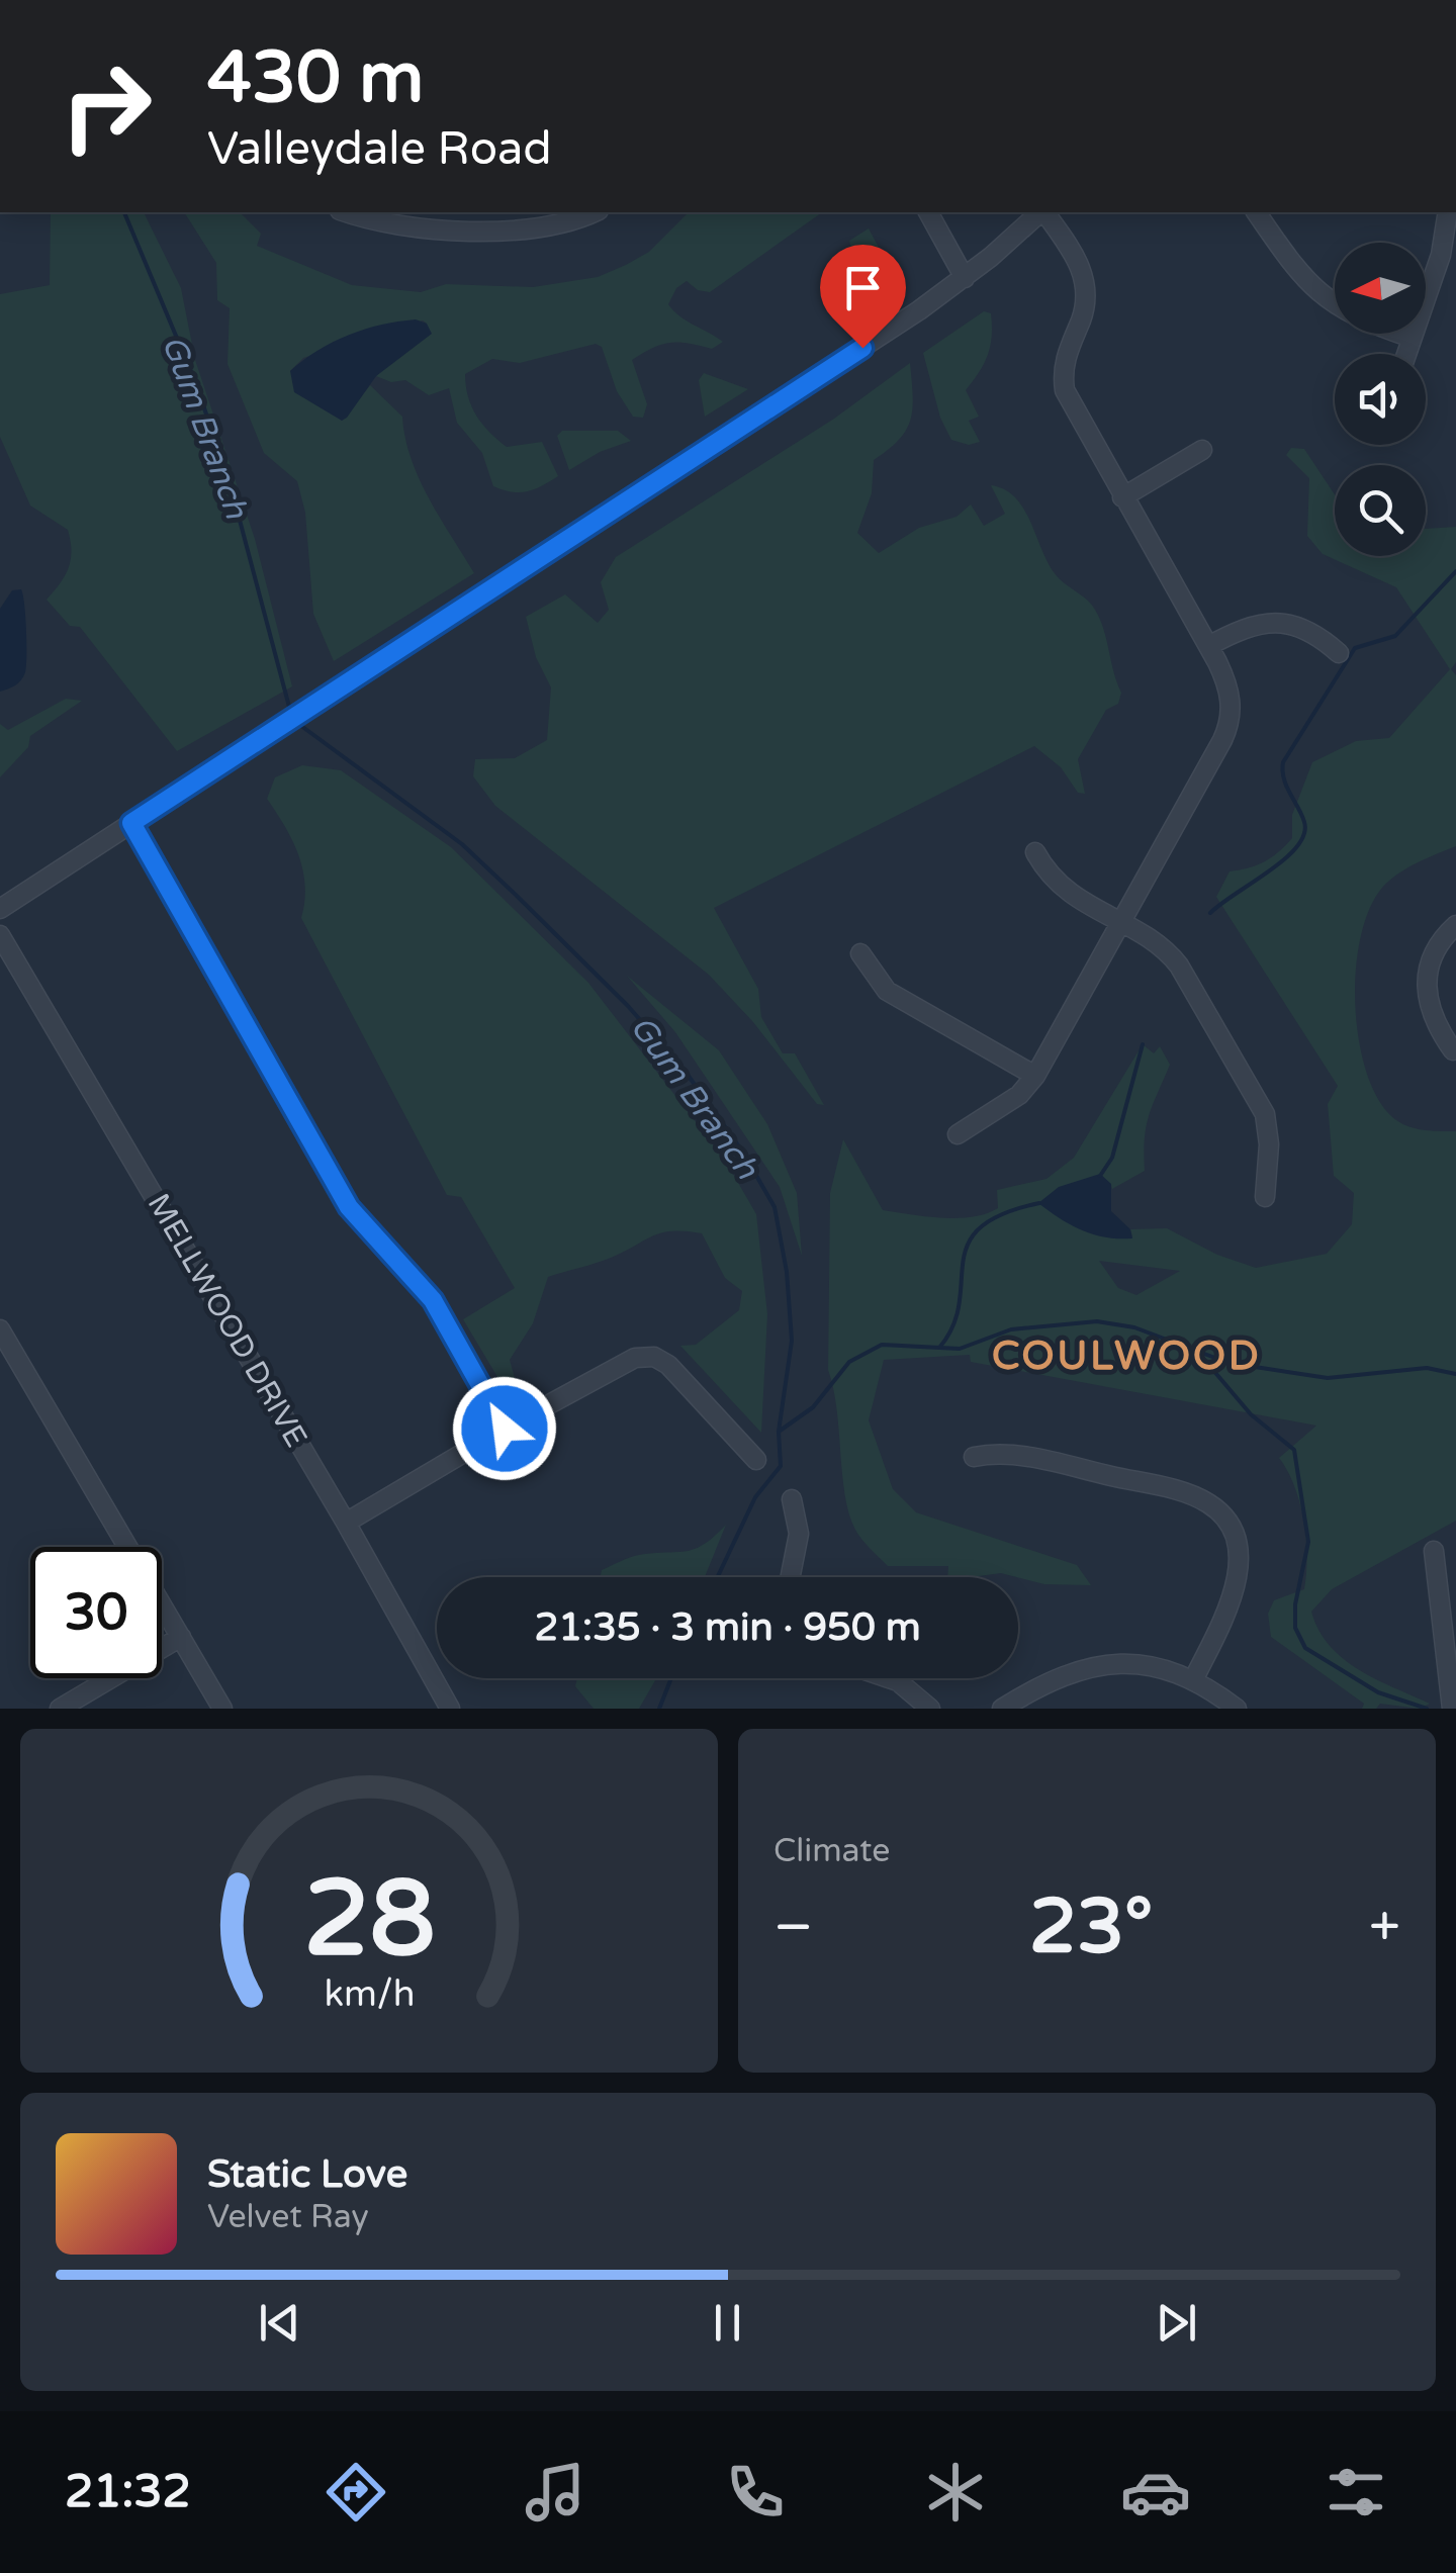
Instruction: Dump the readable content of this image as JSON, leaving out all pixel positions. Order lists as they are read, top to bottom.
{
  "streets": {
    "street": ["MELLWOOD DRIVE"]
  },
  "districts": ["COULWOOD"],
  "water": ["Gum Branch"],
  "north": "left",
  "page": {
    "turn": ["430 m", "Valleydale Road"],
    "limit": "30",
    "trip": "21:35 · 3 min · 950 m",
    "tile": "Climate",
    "heat": ["−", "23°", "+"],
    "song": ["Static Love", "Velvet Ray"],
    "tabs": "21:32",
    "gauge": ["28", "km/h"]
  }
}
